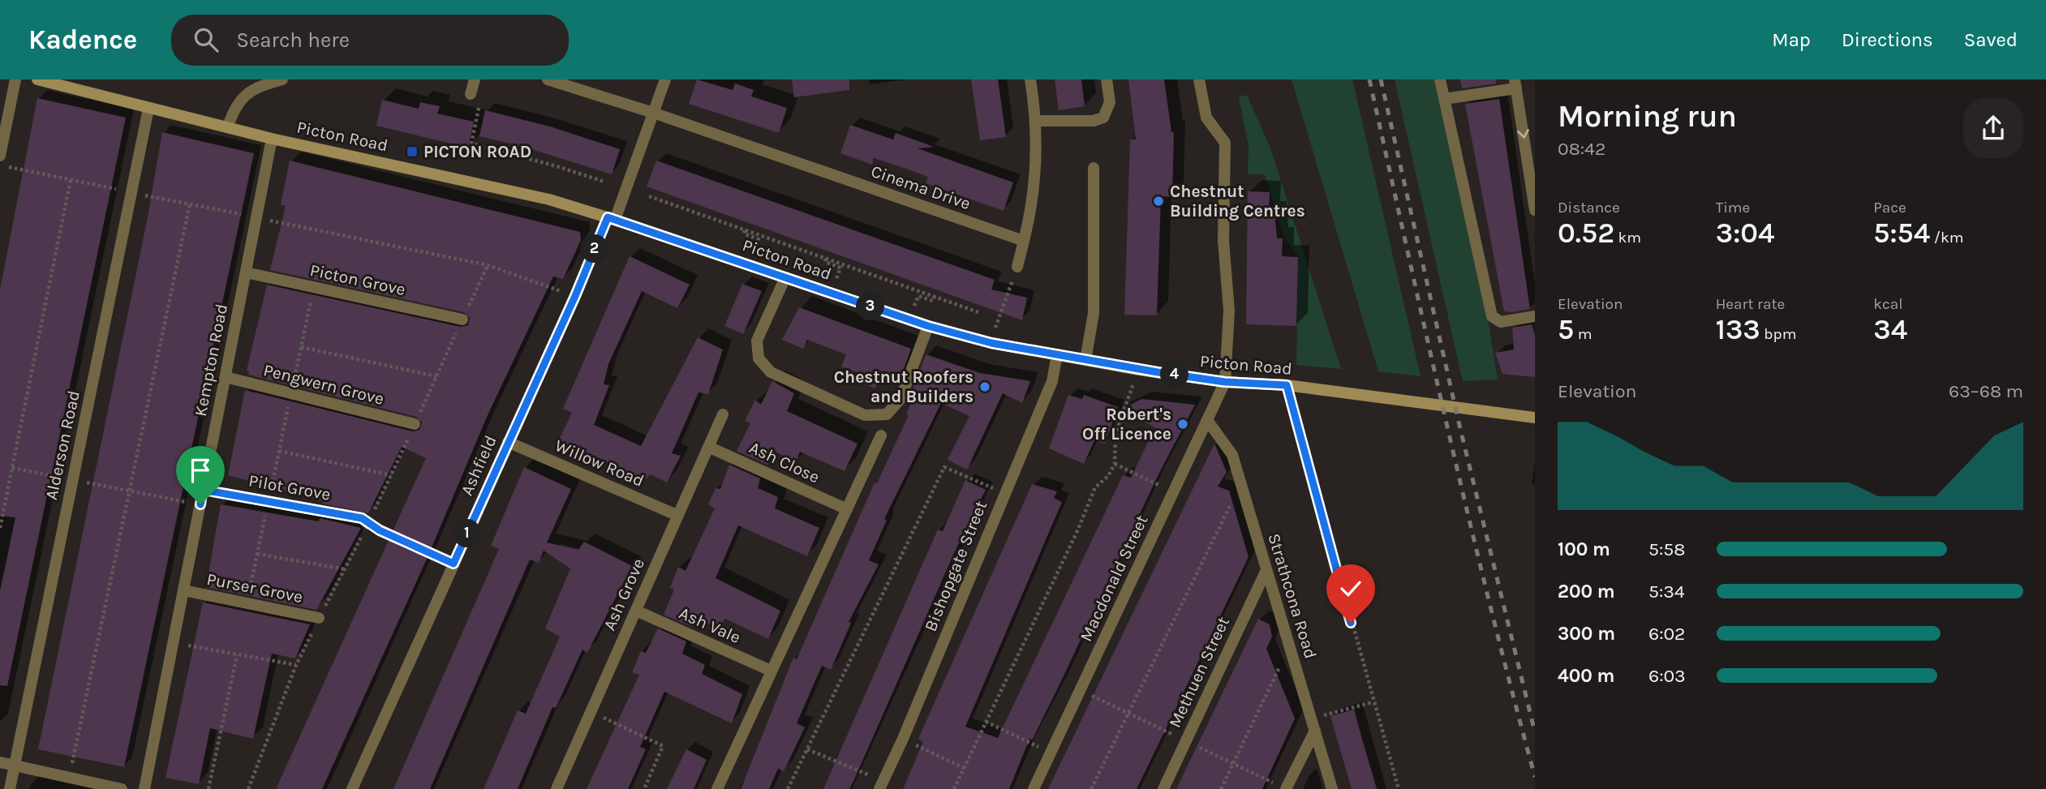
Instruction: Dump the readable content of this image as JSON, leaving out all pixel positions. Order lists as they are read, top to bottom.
{
  "streets": {
    "main road": ["Picton Road"],
    "street": [
      "Cinema Drive",
      "Picton Grove",
      "Kempton Road",
      "Pengwern Grove",
      "Alderson Road",
      "Ash Close",
      "Willow Road",
      "Ashfield",
      "Pilot Grove",
      "Bishopgate Street",
      "Macdonald Street",
      "Purser Grove",
      "Ash Grove",
      "Strathcona Road",
      "Ash Vale",
      "Methuen Street"
    ]
  },
  "crossings": [
    ["Picton Road", "Kempton Road"],
    ["Picton Road", "Alderson Road"],
    ["Picton Road", "Ashfield"],
    ["Picton Road", "Bishopgate Street"],
    ["Picton Road", "Macdonald Street"],
    ["Picton Grove", "Kempton Road"],
    ["Kempton Road", "Pengwern Grove"],
    ["Kempton Road", "Pilot Grove"],
    ["Kempton Road", "Purser Grove"],
    ["Ash Close", "Ash Grove"],
    ["Willow Road", "Ashfield"],
    ["Willow Road", "Ash Grove"],
    ["Macdonald Street", "Strathcona Road"],
    ["Ash Grove", "Ash Vale"],
    ["Strathcona Road", "Methuen Street"]
  ],
  "places": {
    "transit": ["PICTON ROAD"],
    "other": ["Chestnut Building Centres", "Chestnut Roofers and Builders", "Robert's Off Licence"]
  },
  "page": {
    "header": "Kadence",
    "search": "Search here",
    "nav": ["Map", "Directions", "Saved"],
    "heading": ["Morning run", "08:42"],
    "stats": [
      ["Distance", "0.52 km"],
      ["Time", "3:04"],
      ["Pace", "5:54 /km"],
      ["Elevation", "5 m"],
      ["Heart rate", "133 bpm"],
      ["kcal", "34"]
    ],
    "pins": [
      "2",
      "3",
      "4",
      "1"
    ],
    "chart": ["Elevation", "63–68 m"],
    "list": [
      {
        "name": "100 m",
        "note": "5:58"
      },
      {
        "name": "200 m",
        "note": "5:34"
      },
      {
        "name": "300 m",
        "note": "6:02"
      },
      {
        "name": "400 m",
        "note": "6:03"
      }
    ]
  }
}
